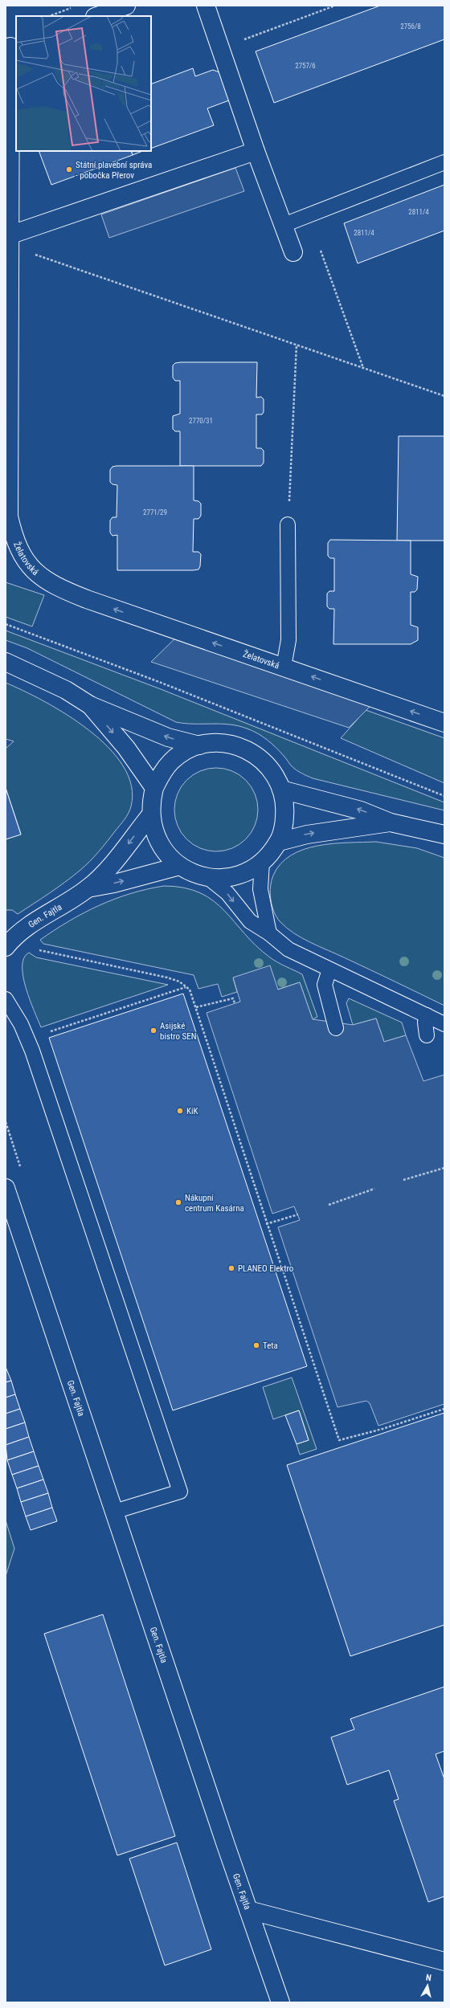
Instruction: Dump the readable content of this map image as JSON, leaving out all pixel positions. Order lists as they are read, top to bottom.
{
  "streets": {
    "street": ["Želatovská", "Gen. Fajtla"]
  },
  "one_way": ["Želatovská"],
  "places": [
    "Státní plavební správa - pobočka Přerov",
    "Asijské bistro SEN",
    "KiK",
    "Nákupní centrum Kasárna",
    "PLANEO Elektro",
    "Teta"
  ],
  "house_numbers": [
    "2756/8",
    "2757/6",
    "2811/4",
    "2811/4",
    "2770/31",
    "2771/29"
  ],
  "north": "top"
}
